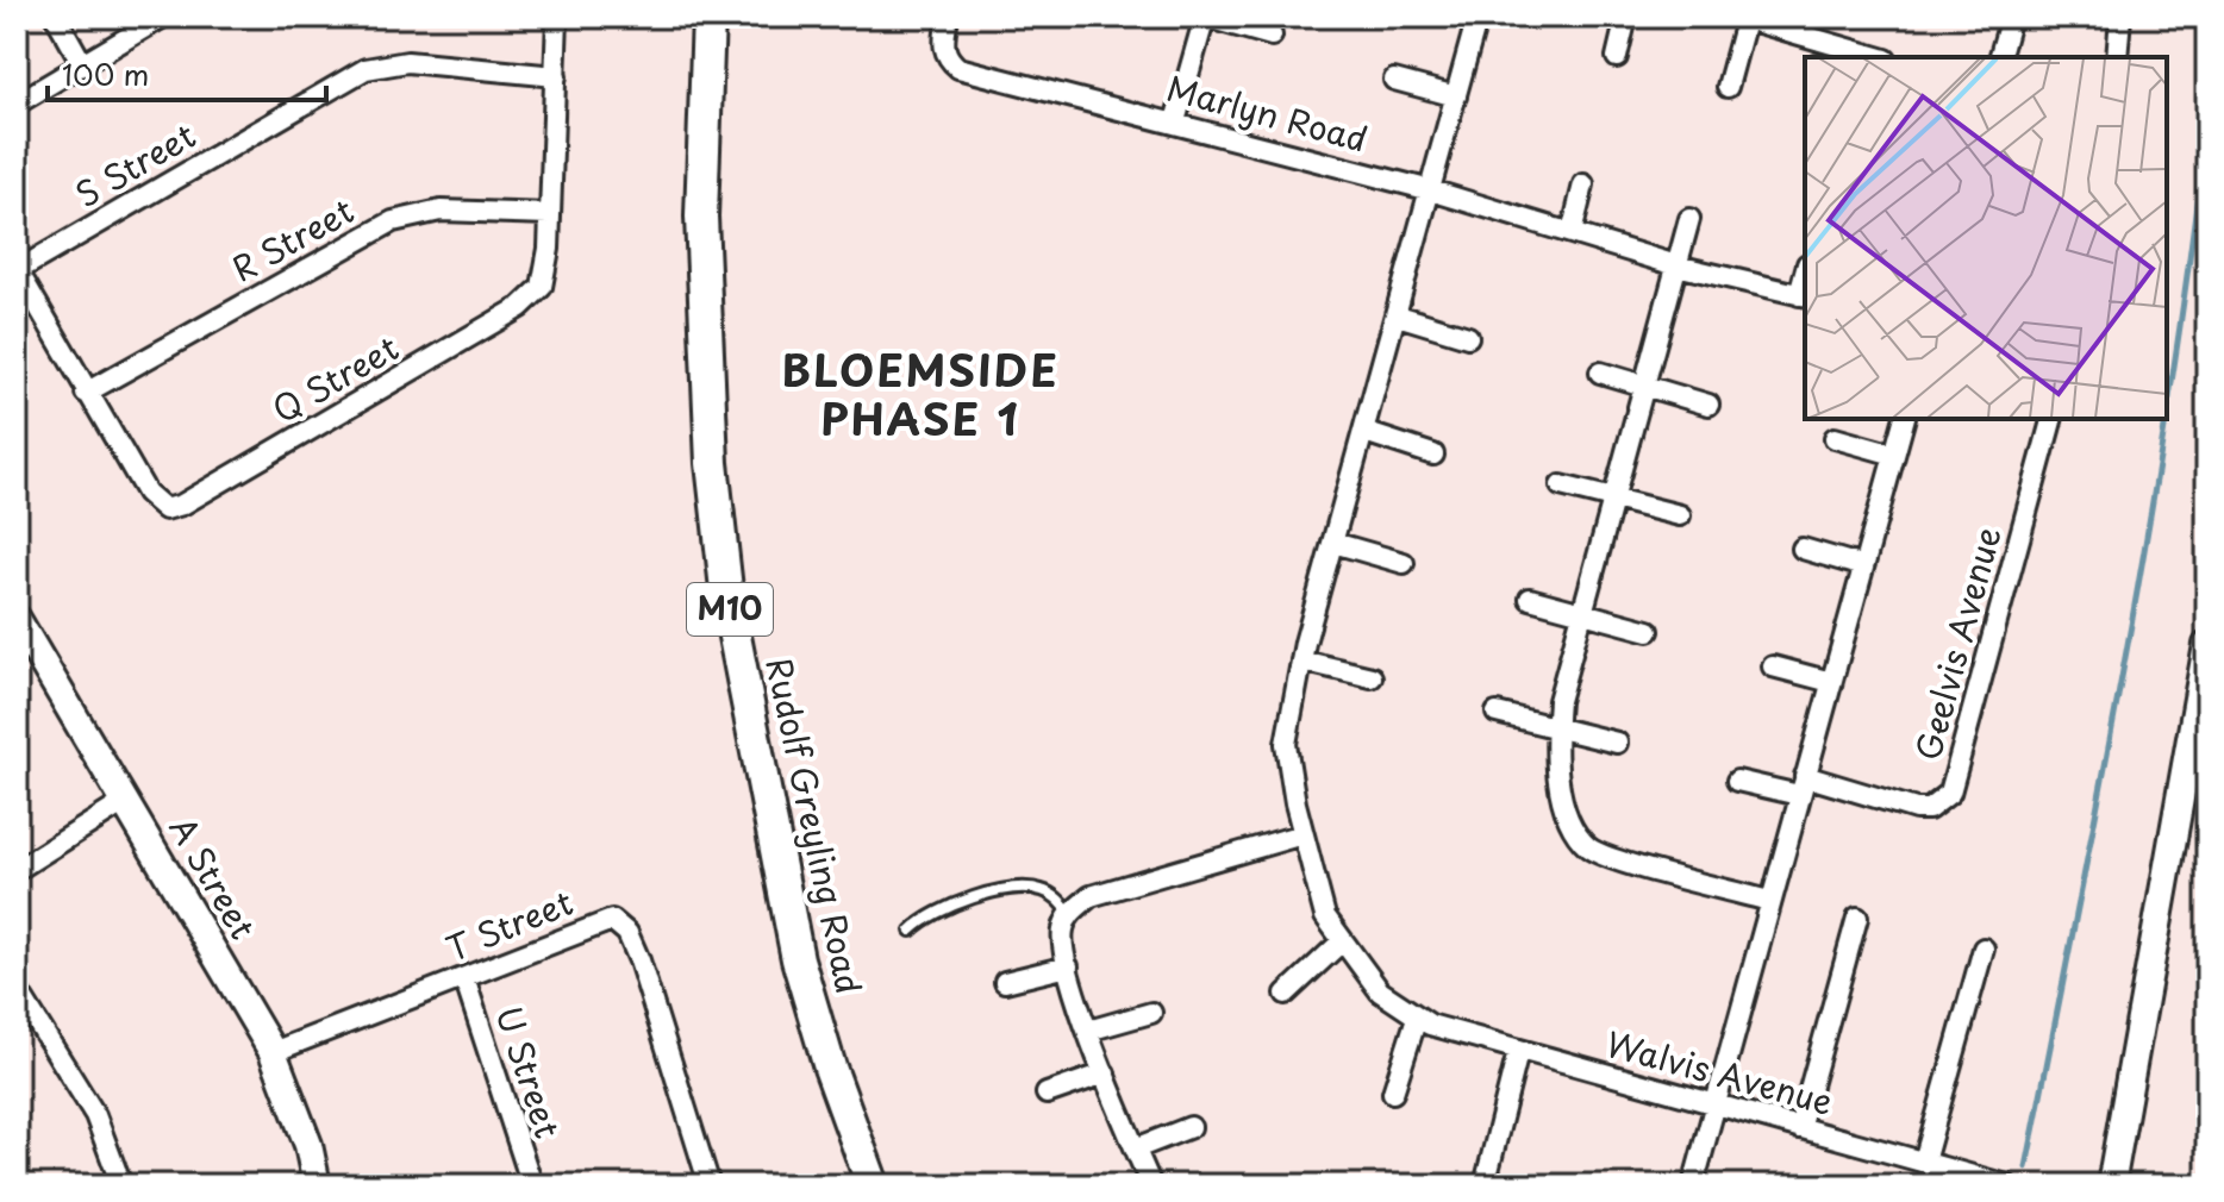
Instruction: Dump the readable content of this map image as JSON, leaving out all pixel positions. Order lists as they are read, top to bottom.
{
  "streets": {
    "main road": ["M10", "Rudolf Greyling Road"],
    "street": [
      "Marlyn Road",
      "S Street",
      "R Street",
      "Q Street",
      "Geelvis Avenue",
      "A Street",
      "T Street",
      "U Street",
      "Walvis Avenue"
    ]
  },
  "crossings": [
    ["Marlyn Road", "Walvis Avenue"],
    ["S Street", "Q Street"],
    ["R Street", "Q Street"],
    ["A Street", "T Street"],
    ["T Street", "U Street"]
  ],
  "districts": ["BLOEMSIDE PHASE 1"],
  "scale_bar": "100 m"
}
